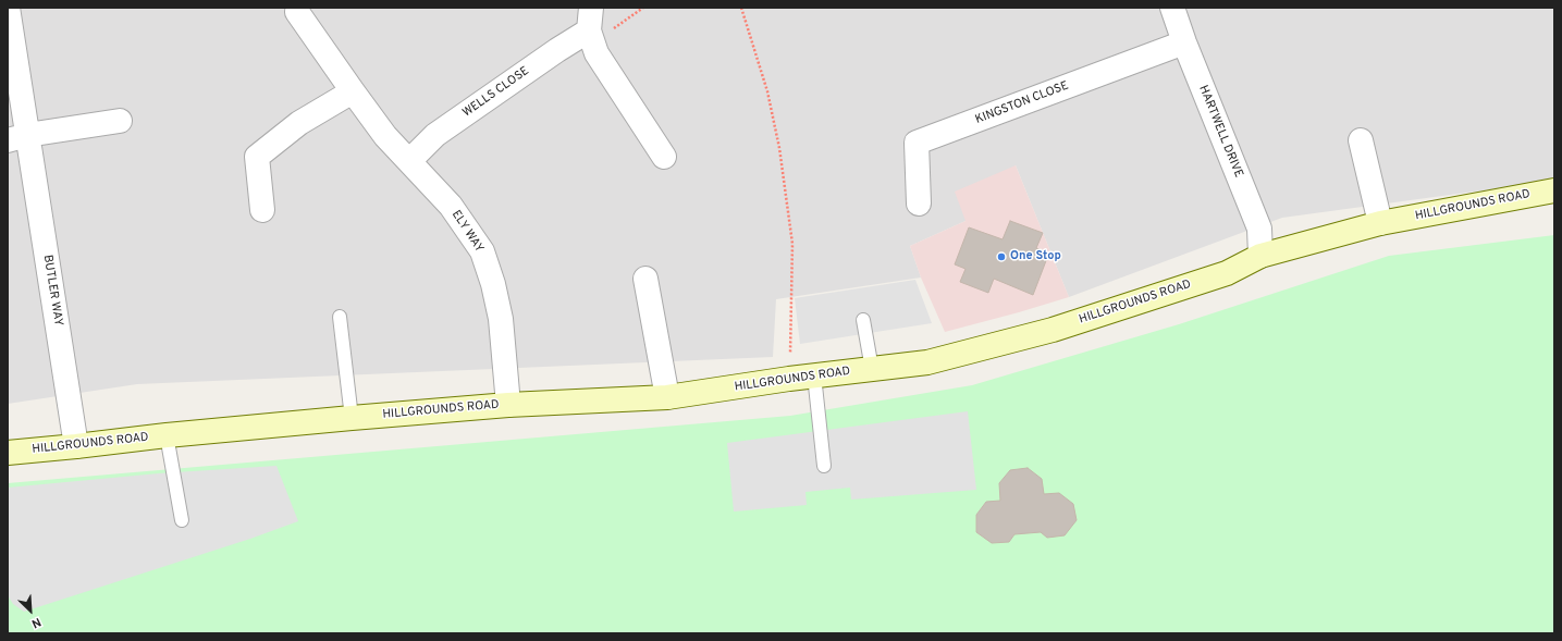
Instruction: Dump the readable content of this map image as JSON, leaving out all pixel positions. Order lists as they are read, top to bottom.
{
  "streets": {
    "street": [
      "WELLS CLOSE",
      "KINGSTON CLOSE",
      "HARTWELL DRIVE",
      "HILLGROUNDS ROAD",
      "ELY WAY",
      "BUTLER WAY"
    ]
  },
  "crossings": [
    ["WELLS CLOSE", "ELY WAY"],
    ["KINGSTON CLOSE", "HARTWELL DRIVE"],
    ["HARTWELL DRIVE", "HILLGROUNDS ROAD"],
    ["HILLGROUNDS ROAD", "ELY WAY"],
    ["HILLGROUNDS ROAD", "BUTLER WAY"]
  ],
  "places": ["One Stop"],
  "north": "bottom right"
}
